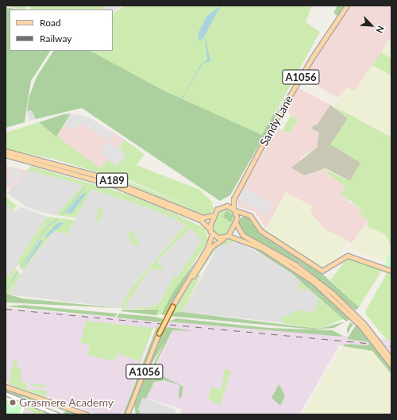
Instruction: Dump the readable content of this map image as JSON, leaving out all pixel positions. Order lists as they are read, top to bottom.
{
  "streets": {
    "main road": ["A1056", "Sandy Lane", "A189"]
  },
  "crossings": [
    ["A1056", "Sandy Lane"],
    ["A1056", "A189"],
    ["Sandy Lane", "A189"]
  ],
  "places": ["Grasmere Academy"],
  "legend": ["Road", "Railway"],
  "north": "bottom right"
}
